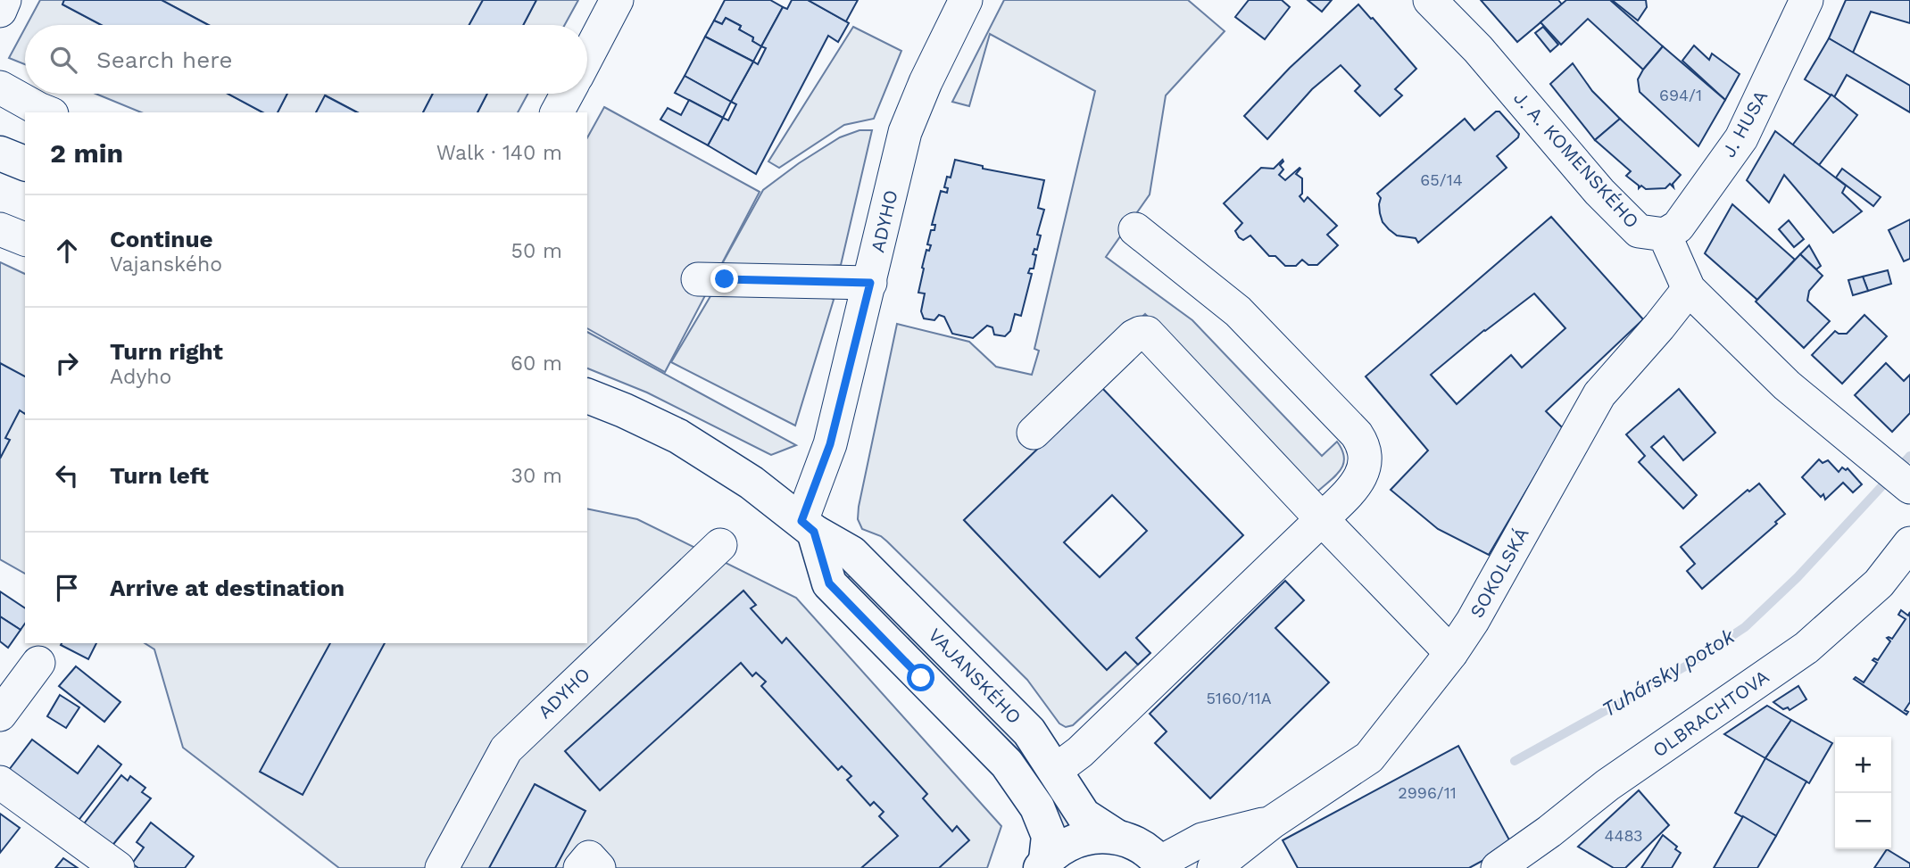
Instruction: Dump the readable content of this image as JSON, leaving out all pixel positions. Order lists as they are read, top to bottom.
{
  "streets": {
    "main road": ["VAJANSKÉHO"],
    "street": [
      "J. HUSA",
      "J. A. KOMENSKÉHO",
      "ADYHO",
      "SOKOLSKÁ",
      "OLBRACHTOVA"
    ]
  },
  "crossings": [
    ["J. HUSA", "J. A. KOMENSKÉHO"],
    ["J. A. KOMENSKÉHO", "SOKOLSKÁ"],
    ["ADYHO", "VAJANSKÉHO"],
    ["SOKOLSKÁ", "VAJANSKÉHO"]
  ],
  "water": ["Tuhársky potok"],
  "house_numbers": [
    "694/1",
    "65/14",
    "5160/11A",
    "2996/11",
    "4483"
  ],
  "page": {
    "search": "Search here",
    "heading": ["2 min", "Walk · 140 m"],
    "list": [
      ["Continue", "Vajanského", "50 m"],
      ["Turn right", "Adyho", "60 m"],
      ["Turn left", "30 m"],
      "Arrive at destination"
    ],
    "map_buttons": ["+", "−"]
  }
}
